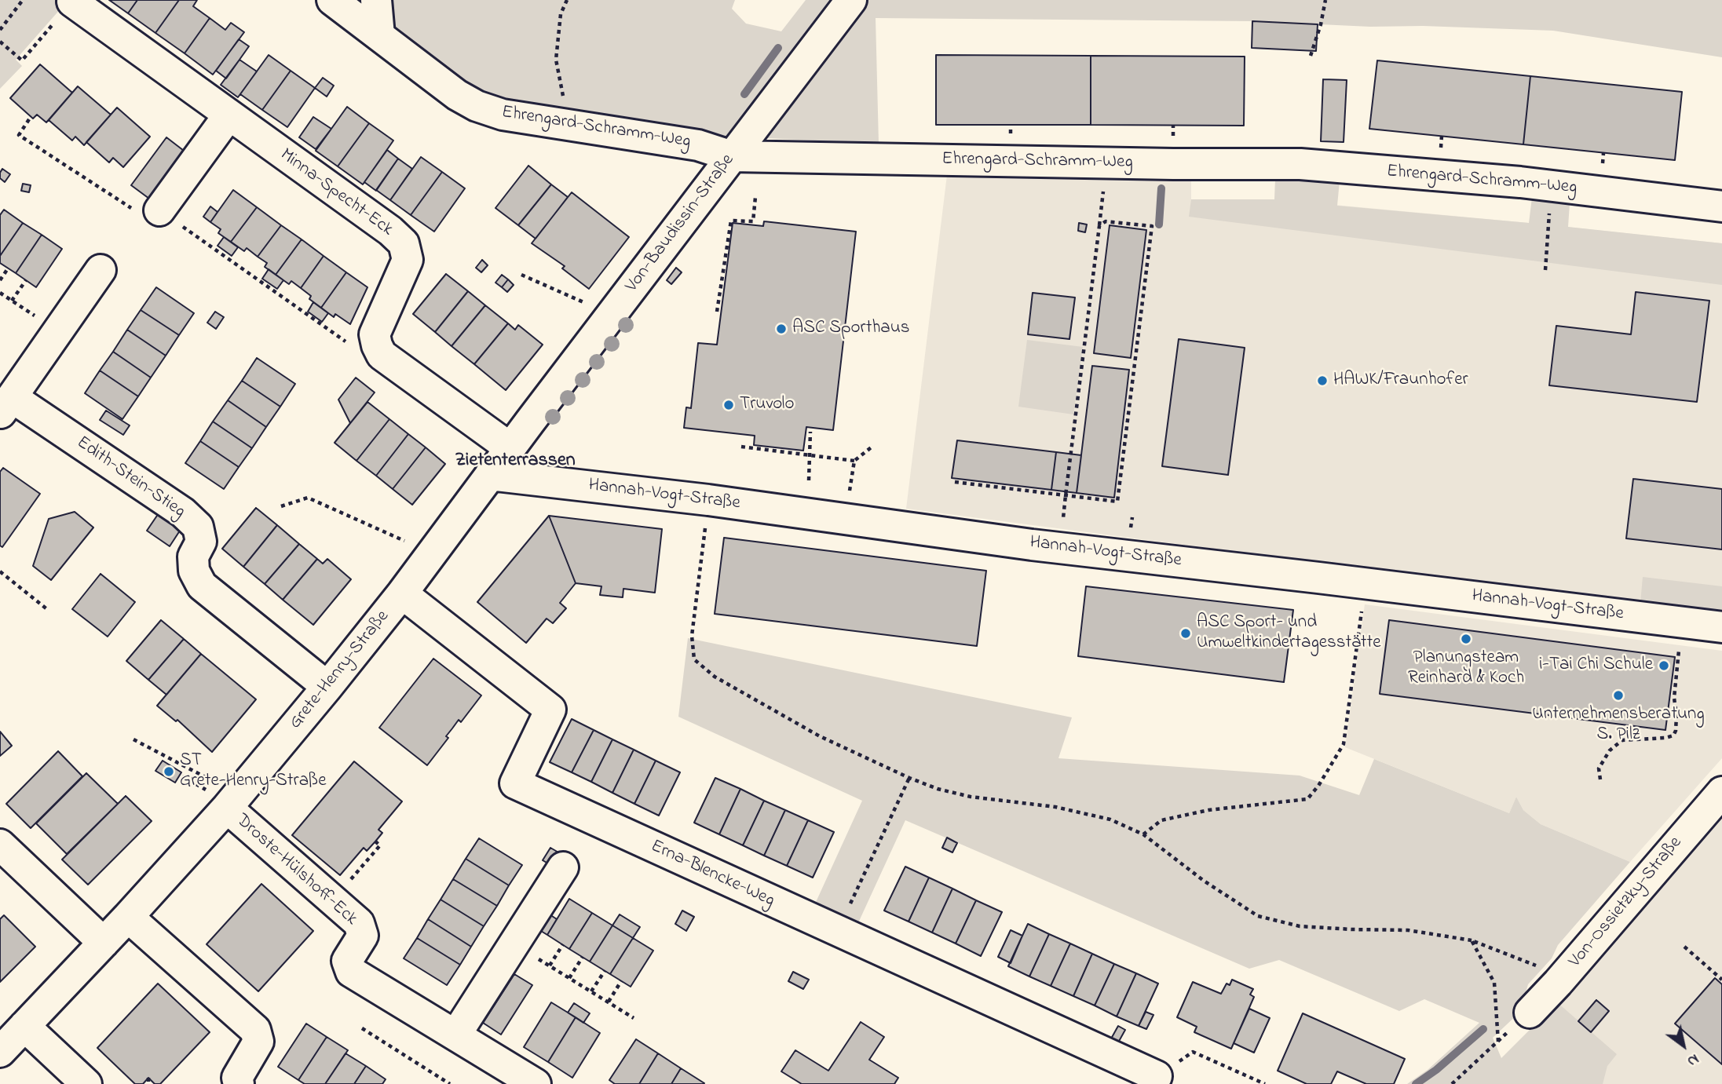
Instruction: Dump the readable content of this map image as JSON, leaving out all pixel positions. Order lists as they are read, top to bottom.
{
  "streets": {
    "street": [
      "Ehrengard-Schramm-Weg",
      "Minna-Specht-Eck",
      "Von-Baudissin-Straße",
      "Edith-Stein-Stieg",
      "Hannah-Vogt-Straße",
      "Grete-Henry-Straße",
      "Droste-Hülshoff-Eck",
      "Erna-Blencke-Weg",
      "Von-Ossietzky-Straße"
    ]
  },
  "crossings": [
    ["Ehrengard-Schramm-Weg", "Von-Baudissin-Straße"],
    ["Minna-Specht-Eck", "Von-Baudissin-Straße"],
    ["Minna-Specht-Eck", "Grete-Henry-Straße"],
    ["Von-Baudissin-Straße", "Grete-Henry-Straße"],
    ["Edith-Stein-Stieg", "Grete-Henry-Straße"],
    ["Hannah-Vogt-Straße", "Grete-Henry-Straße"],
    ["Grete-Henry-Straße", "Droste-Hülshoff-Eck"],
    ["Grete-Henry-Straße", "Erna-Blencke-Weg"]
  ],
  "districts": ["Zietenterrassen"],
  "places": [
    "ASC Sporthaus",
    "HAWK/Fraunhofer",
    "Truvolo",
    "ASC Sport- und Umweltkindertagesstätte",
    "Planungsteam Reinhard & Koch",
    "i-Tai Chi Schule",
    "Unternehmensberatung S. Pilz",
    "ST Grete-Henry-Straße"
  ],
  "north": "bottom right"
}
